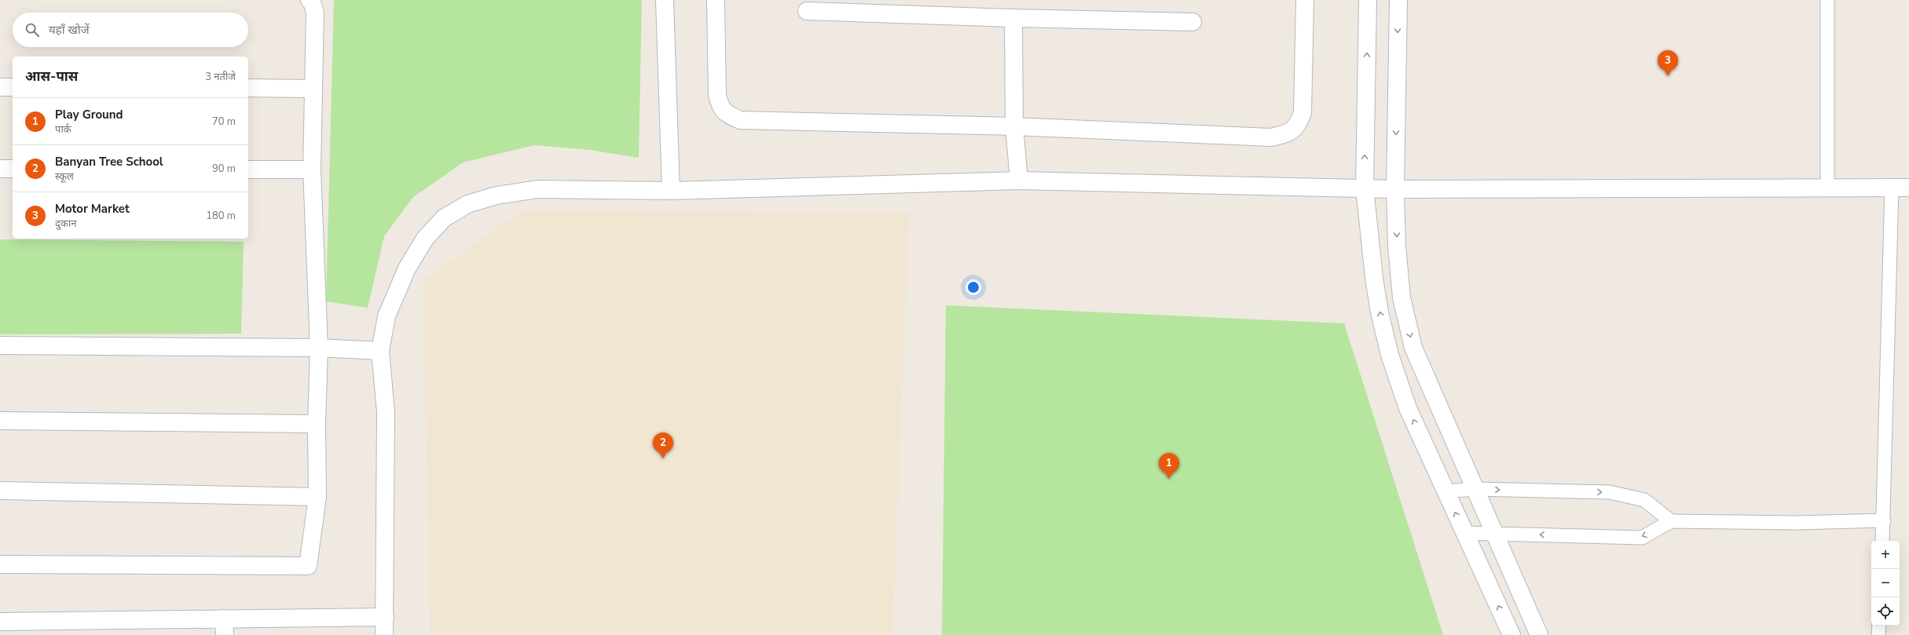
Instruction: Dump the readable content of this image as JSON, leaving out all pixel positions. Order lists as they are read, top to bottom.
{
  "page": {
    "search": "यहाँ खोजें",
    "pins": ["3", "2", "1"],
    "heading": ["आस-पास", "3 नतीजे"],
    "list": [
      {
        "mark": "1",
        "name": "Play Ground",
        "note": "पार्क",
        "value": "70 m"
      },
      {
        "mark": "2",
        "name": "Banyan Tree School",
        "note": "स्कूल",
        "value": "90 m"
      },
      {
        "mark": "3",
        "name": "Motor Market",
        "note": "दुकान",
        "value": "180 m"
      }
    ],
    "map_buttons": ["+", "−"]
  }
}
